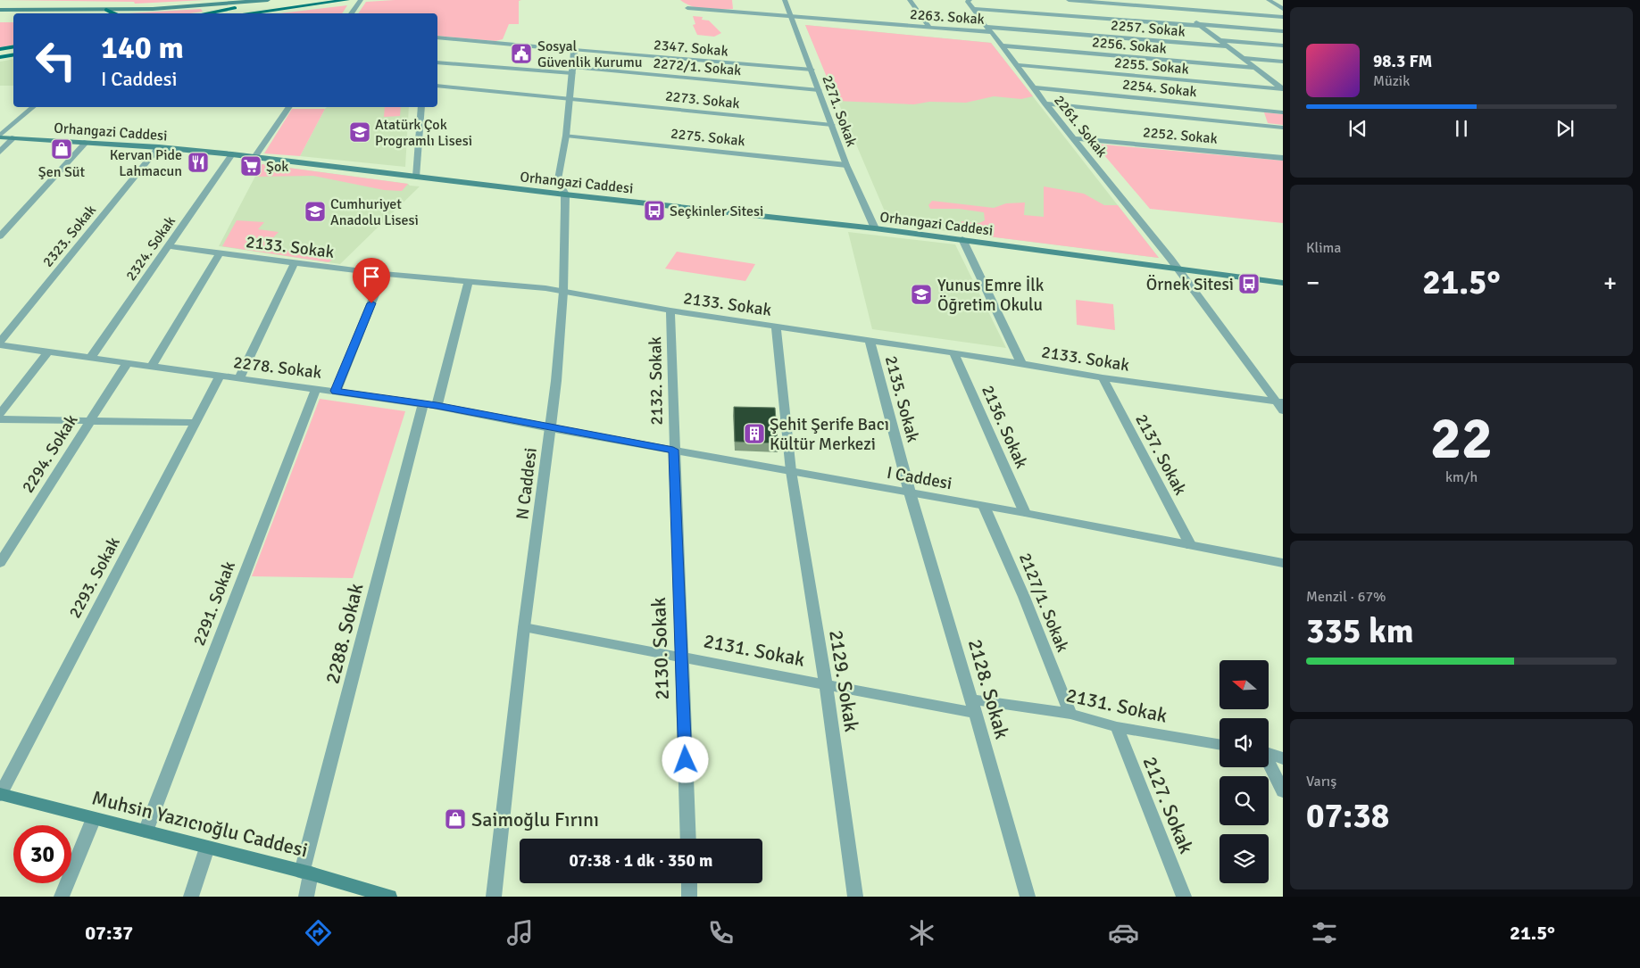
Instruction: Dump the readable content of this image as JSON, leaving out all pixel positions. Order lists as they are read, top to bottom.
{
  "streets": {
    "main road": ["Orhangazi Caddesi", "Muhsin Yazıcıoğlu Caddesi"],
    "street": [
      "2263. Sokak",
      "2257. Sokak",
      "2256. Sokak",
      "2347. Sokak",
      "2255. Sokak",
      "2272/1. Sokak",
      "2254. Sokak",
      "2273. Sokak",
      "2271. Sokak",
      "2261. Sokak",
      "2252. Sokak",
      "2275. Sokak",
      "2323. Sokak",
      "2133. Sokak",
      "2324. Sokak",
      "2278. Sokak",
      "2132. Sokak",
      "2135. Sokak",
      "2136. Sokak",
      "2294. Sokak",
      "2137. Sokak",
      "I Caddesi",
      "N Caddesi",
      "2293. Sokak",
      "2127/1. Sokak",
      "2291. Sokak",
      "2288. Sokak",
      "2130. Sokak",
      "2131. Sokak",
      "2129. Sokak",
      "2128. Sokak",
      "2127. Sokak"
    ]
  },
  "crossings": [
    ["2263. Sokak", "2257. Sokak"],
    ["2263. Sokak", "2271. Sokak"],
    ["2263. Sokak", "2261. Sokak"],
    ["2257. Sokak", "2261. Sokak"],
    ["2256. Sokak", "2261. Sokak"],
    ["2347. Sokak", "2271. Sokak"],
    ["2347. Sokak", "N Caddesi"],
    ["2255. Sokak", "2261. Sokak"],
    ["2272/1. Sokak", "2271. Sokak"],
    ["2272/1. Sokak", "N Caddesi"],
    ["2254. Sokak", "2261. Sokak"],
    ["2273. Sokak", "2271. Sokak"],
    ["2273. Sokak", "N Caddesi"],
    ["2271. Sokak", "Orhangazi Caddesi"],
    ["2271. Sokak", "2275. Sokak"],
    ["2261. Sokak", "Orhangazi Caddesi"],
    ["2261. Sokak", "2252. Sokak"],
    ["2261. Sokak", "2133. Sokak"],
    ["Orhangazi Caddesi", "2323. Sokak"],
    ["Orhangazi Caddesi", "2324. Sokak"],
    ["Orhangazi Caddesi", "N Caddesi"],
    ["2275. Sokak", "N Caddesi"],
    ["2133. Sokak", "2324. Sokak"],
    ["2133. Sokak", "2132. Sokak"],
    ["2133. Sokak", "2135. Sokak"],
    ["2133. Sokak", "2136. Sokak"],
    ["2133. Sokak", "2137. Sokak"],
    ["2133. Sokak", "N Caddesi"],
    ["2133. Sokak", "2129. Sokak"],
    ["2324. Sokak", "2278. Sokak"],
    ["2278. Sokak", "2294. Sokak"],
    ["2278. Sokak", "I Caddesi"],
    ["2278. Sokak", "N Caddesi"],
    ["2278. Sokak", "2293. Sokak"],
    ["2278. Sokak", "2291. Sokak"],
    ["2278. Sokak", "2288. Sokak"],
    ["2132. Sokak", "I Caddesi"],
    ["2132. Sokak", "2130. Sokak"],
    ["2135. Sokak", "I Caddesi"],
    ["2135. Sokak", "2128. Sokak"],
    ["2136. Sokak", "I Caddesi"],
    ["2137. Sokak", "I Caddesi"],
    ["I Caddesi", "N Caddesi"],
    ["I Caddesi", "2127/1. Sokak"],
    ["I Caddesi", "2130. Sokak"],
    ["I Caddesi", "2129. Sokak"],
    ["I Caddesi", "2128. Sokak"],
    ["N Caddesi", "2131. Sokak"],
    ["2293. Sokak", "Muhsin Yazıcıoğlu Caddesi"],
    ["2127/1. Sokak", "2131. Sokak"],
    ["2291. Sokak", "Muhsin Yazıcıoğlu Caddesi"],
    ["2288. Sokak", "Muhsin Yazıcıoğlu Caddesi"],
    ["2130. Sokak", "2131. Sokak"],
    ["2131. Sokak", "2129. Sokak"],
    ["2131. Sokak", "2128. Sokak"],
    ["2131. Sokak", "2127. Sokak"]
  ],
  "places": {
    "public building": ["Sosyal Güvenlik Kurumu"],
    "school or university": ["Atatürk Çok Programlı Lisesi", "Cumhuriyet Anadolu Lisesi", "Yunus Emre İlk Öğretim Okulu"],
    "shop": ["Şen Süt", "Saimoğlu Fırını"],
    "restaurant": ["Kervan Pide Lahmacun"],
    "supermarket": ["Şok"],
    "bus stop": ["Seçkinler Sitesi", "Örnek Sitesi"],
    "building": ["Şehit Şerife Bacı Kültür Merkezi"]
  },
  "north": "left",
  "page": {
    "turn": ["140 m", "I Caddesi"],
    "song": ["98.3 FM", "Müzik"],
    "tile": [
      "Klima",
      ["22", "km/h"],
      ["Menzil · 67%", "335 km"],
      ["Varış", "07:38"]
    ],
    "heat": ["−", "21.5°", "+"],
    "limit": "30",
    "trip": "07:38 · 1 dk · 350 m",
    "tabs": ["07:37", "21.5°"]
  }
}
